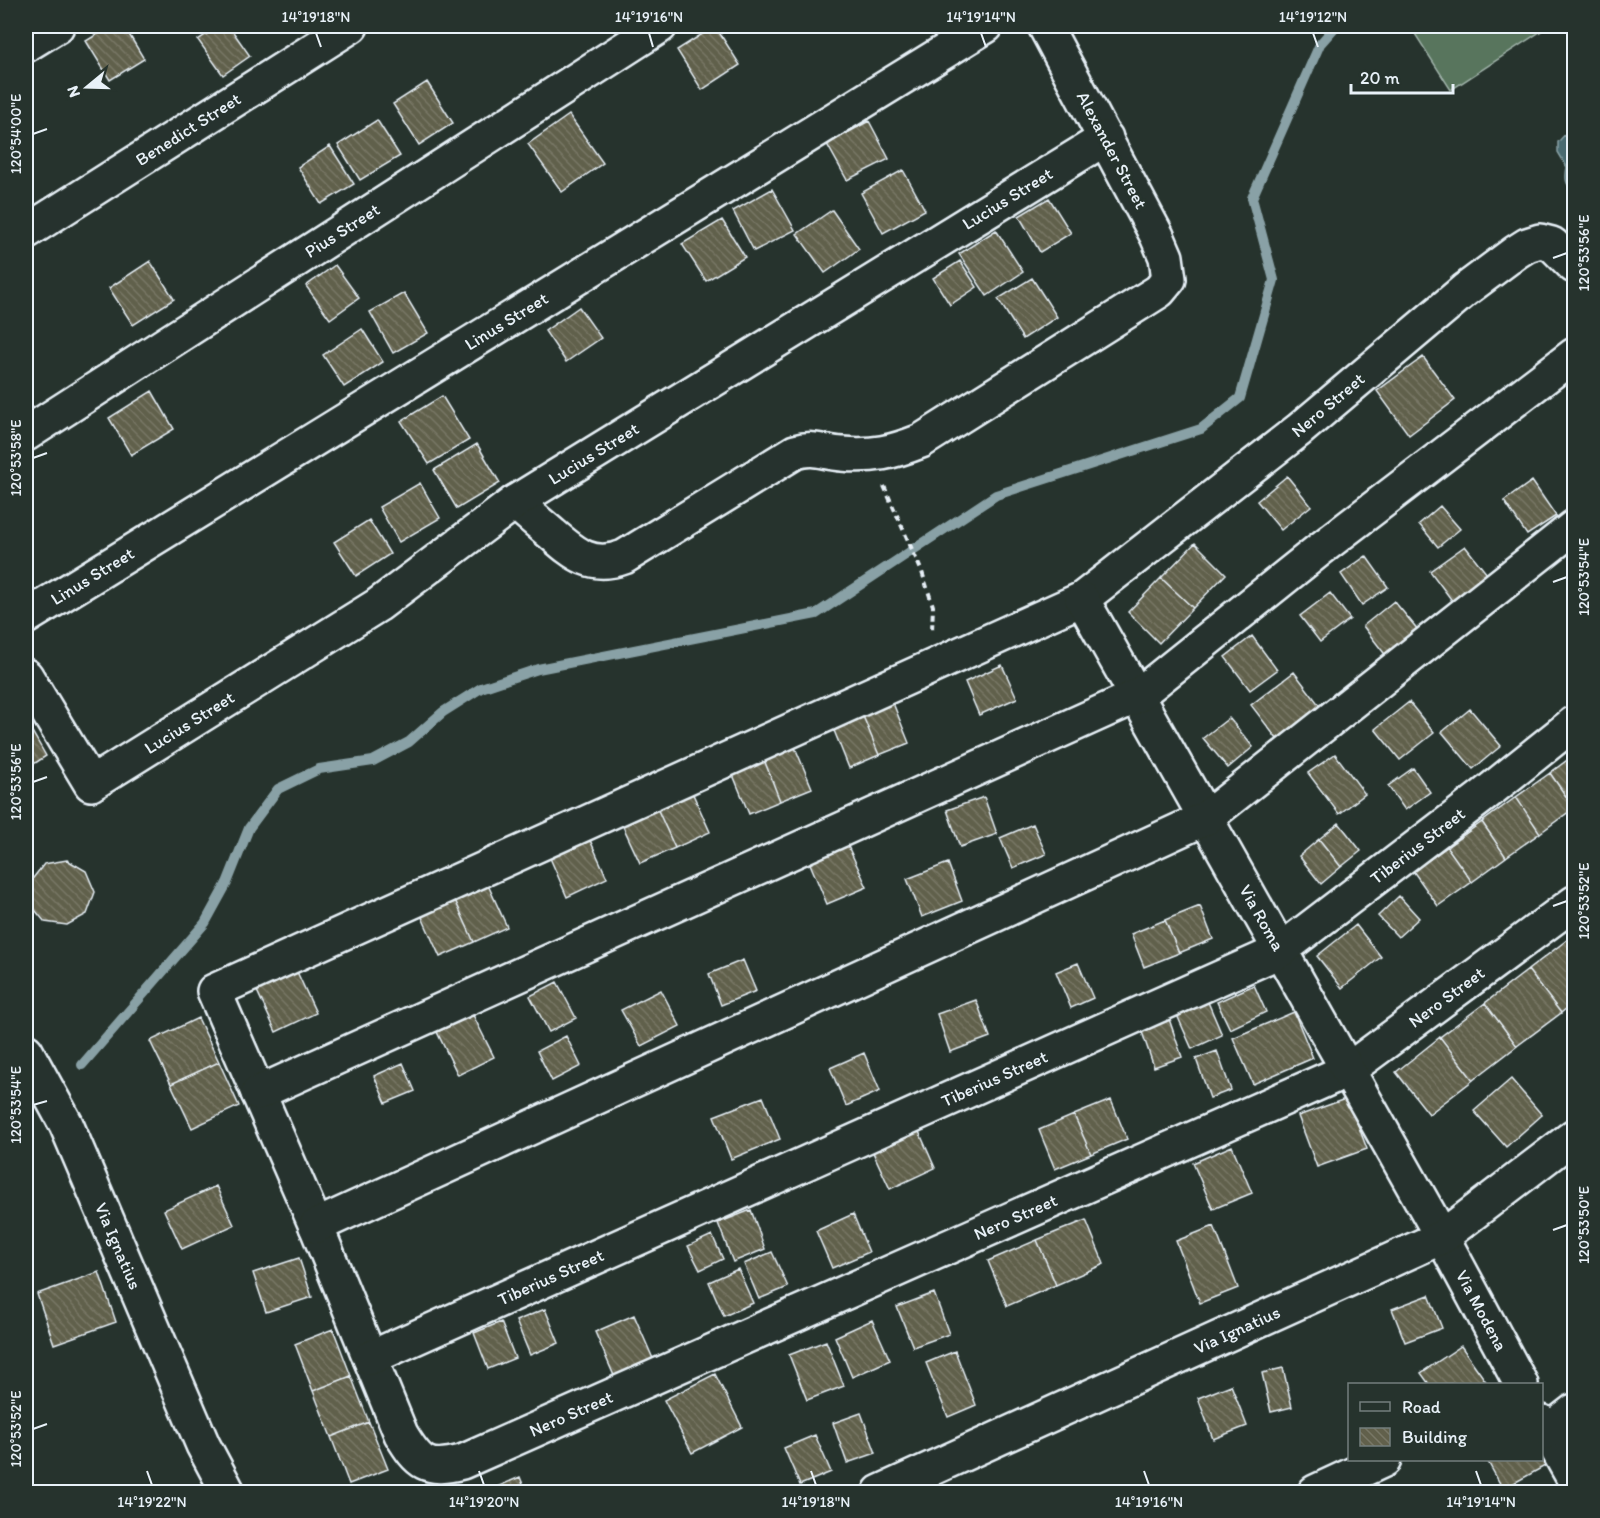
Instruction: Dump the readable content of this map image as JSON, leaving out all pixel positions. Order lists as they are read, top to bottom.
{
  "streets": {
    "street": [
      "Benedict Street",
      "Alexander Street",
      "Lucius Street",
      "Pius Street",
      "Linus Street",
      "Nero Street",
      "Tiberius Street",
      "Via Roma",
      "Via Ignatius",
      "Via Modena"
    ]
  },
  "crossings": [
    ["Alexander Street", "Lucius Street"],
    ["Nero Street", "Tiberius Street"],
    ["Nero Street", "Via Roma"],
    ["Tiberius Street", "Via Roma"],
    ["Via Roma", "Via Ignatius"],
    ["Via Roma", "Via Modena"],
    ["Via Ignatius", "Via Modena"]
  ],
  "legend": ["Road", "Building"],
  "scale_bar": "20 m",
  "north": "left",
  "coordinates": [
    "14°19'18\"N",
    "14°19'16\"N",
    "14°19'14\"N",
    "14°19'12\"N",
    "120°54'00\"E",
    "120°53'56\"E",
    "120°53'58\"E",
    "120°53'54\"E",
    "120°53'52\"E",
    "120°53'50\"E",
    "14°19'22\"N",
    "14°19'20\"N"
  ]
}
